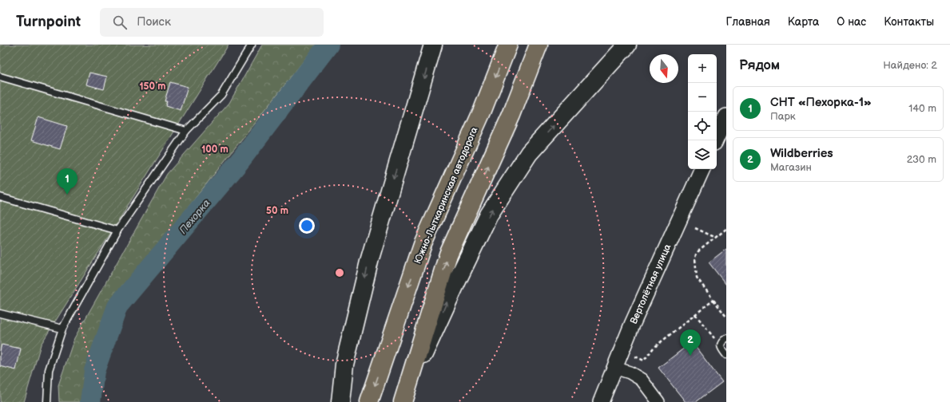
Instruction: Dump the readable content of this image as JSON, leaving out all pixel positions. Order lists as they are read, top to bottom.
{
  "streets": {
    "main road": ["Южно-Лыткаринская автодорога"],
    "street": ["Вертолётная улица"]
  },
  "water": ["Пехорка"],
  "north": "bottom",
  "page": {
    "header": "Turnpoint",
    "search": "Поиск",
    "nav": [
      "Главная",
      "Карта",
      "О нас",
      "Контакты"
    ],
    "heading": ["Рядом", "Найдено: 2"],
    "map_buttons": ["+", "−"],
    "list": [
      {
        "mark": "1",
        "name": "СНТ «Пехорка-1»",
        "note": "Парк",
        "value": "140 m"
      },
      {
        "mark": "2",
        "name": "Wildberries",
        "note": "Магазин",
        "value": "230 m"
      }
    ],
    "pins": ["1", "2"]
  },
  "rings": ["150 m", "100 m", "50 m"]
}
